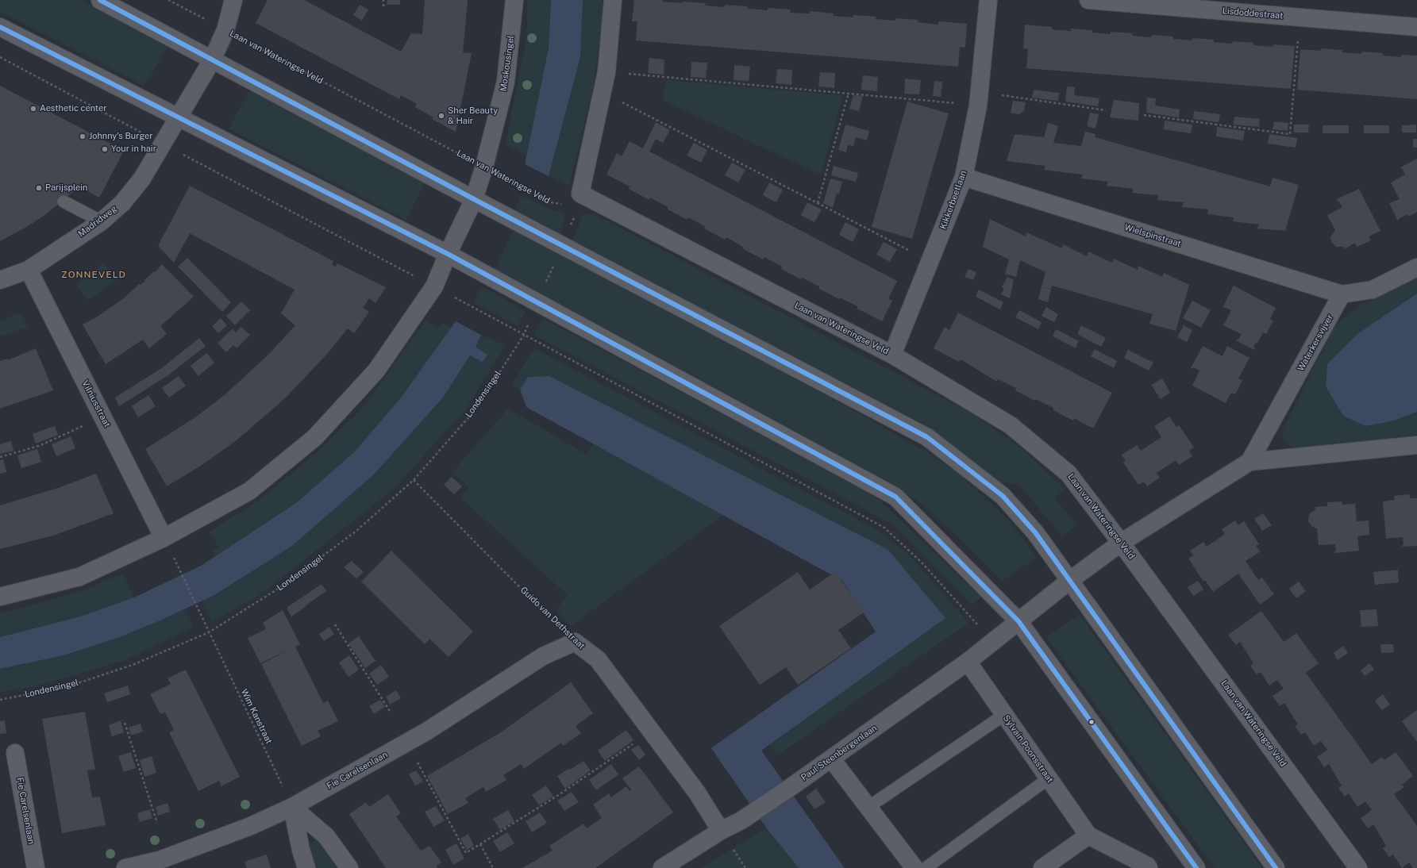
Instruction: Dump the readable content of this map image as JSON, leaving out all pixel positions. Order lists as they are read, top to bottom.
{
  "streets": {
    "street": [
      "Lisdoddestraat",
      "Laan van Wateringse Veld",
      "Moskousingel",
      "Kikkerbeetlaan",
      "Madridweg",
      "Wielspinstraat",
      "Waterkersvijver",
      "Vilniusstraat",
      "Guido van Dethstraat",
      "Sylvain Poonsstraat",
      "Paul Steenbergenlaan",
      "Fie Carelsenlaan"
    ],
    "path": ["Londensingel", "Wim Kanstraat"]
  },
  "crossings": [
    ["Laan van Wateringse Veld", "Moskousingel"],
    ["Laan van Wateringse Veld", "Kikkerbeetlaan"],
    ["Laan van Wateringse Veld", "Waterkersvijver"],
    ["Kikkerbeetlaan", "Wielspinstraat"],
    ["Madridweg", "Vilniusstraat"],
    ["Wielspinstraat", "Waterkersvijver"],
    ["Waterkersvijver", "Paul Steenbergenlaan"],
    ["Londensingel", "Guido van Dethstraat"],
    ["Londensingel", "Wim Kanstraat"],
    ["Guido van Dethstraat", "Paul Steenbergenlaan"],
    ["Guido van Dethstraat", "Fie Carelsenlaan"],
    ["Wim Kanstraat", "Fie Carelsenlaan"],
    ["Sylvain Poonsstraat", "Paul Steenbergenlaan"]
  ],
  "districts": ["ZONNEVELD"],
  "places": [
    "Aesthetic center",
    "Sher Beauty & Hair",
    "Johnny's Burger",
    "Your in hair",
    "Parijsplein"
  ]
}
